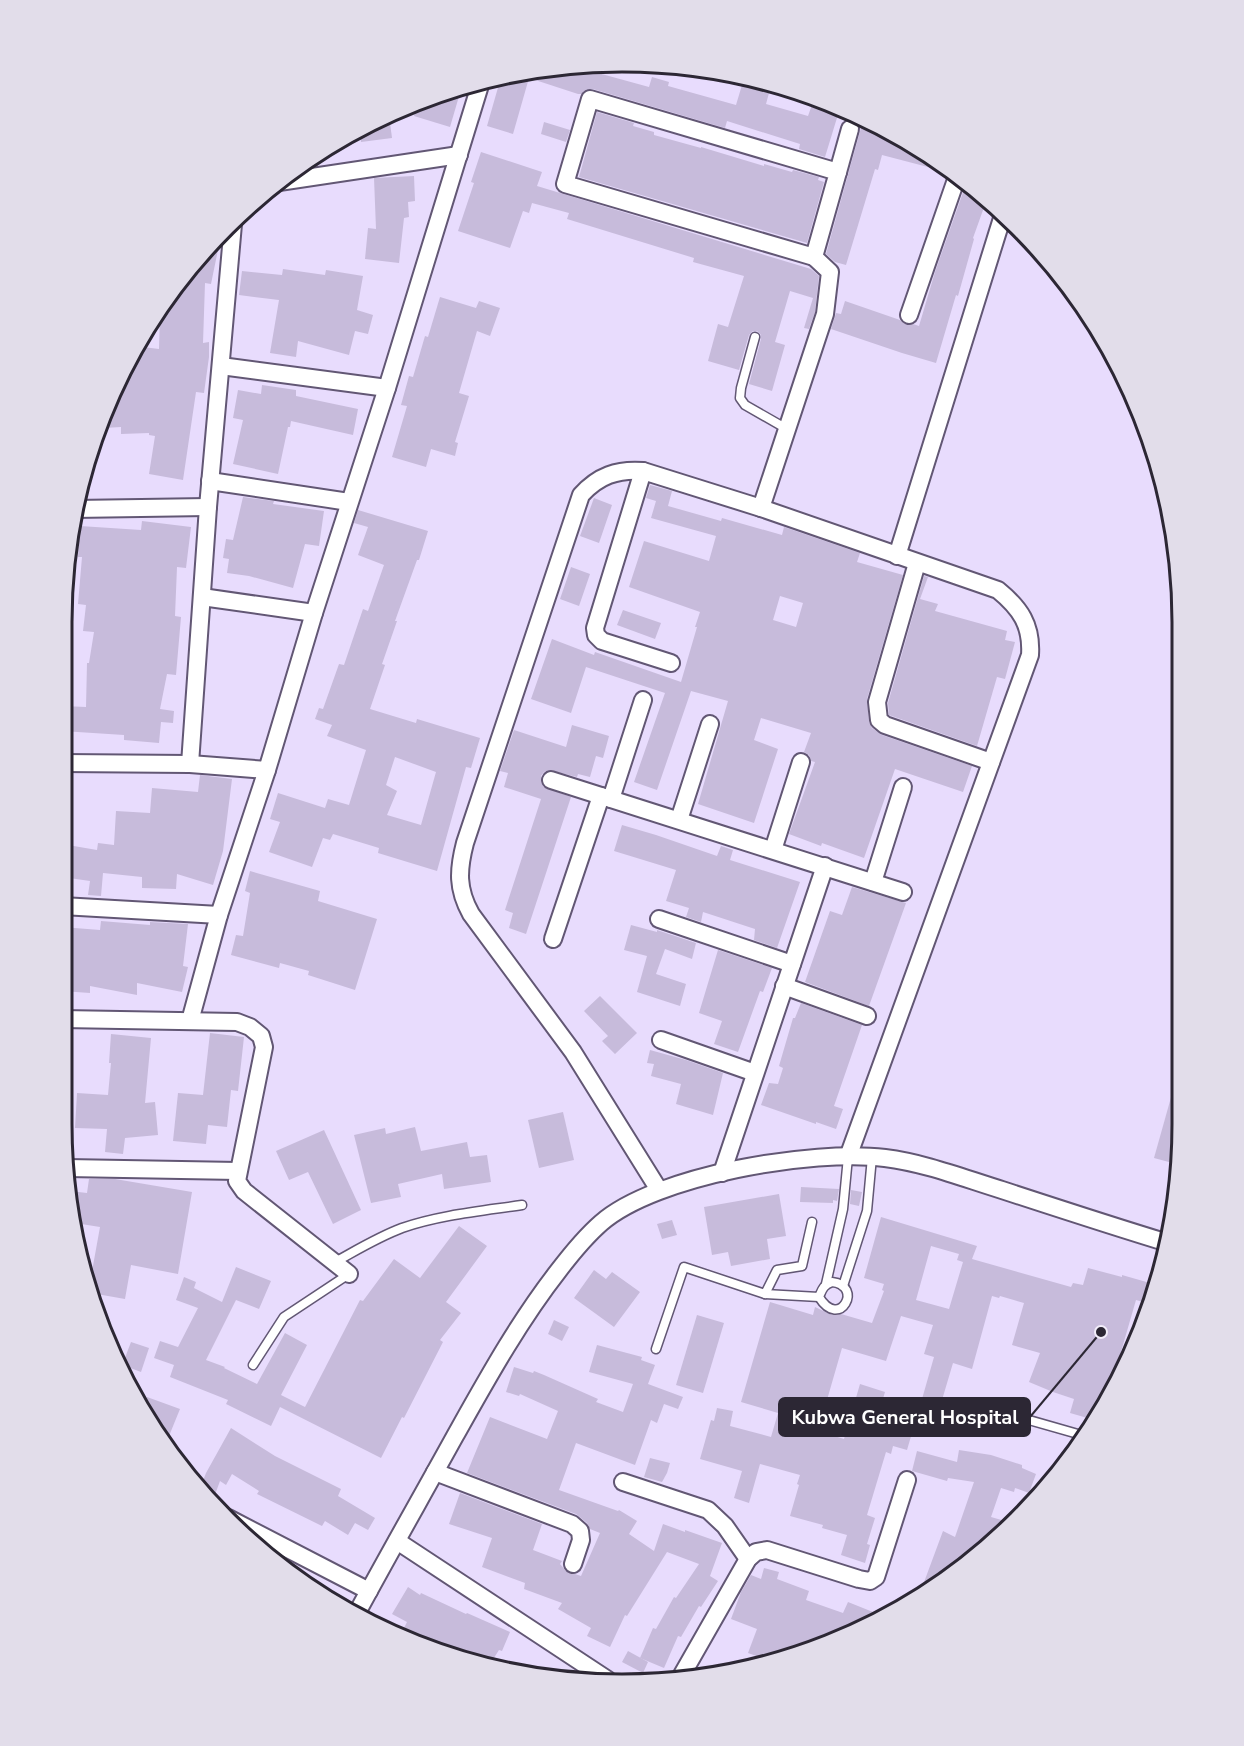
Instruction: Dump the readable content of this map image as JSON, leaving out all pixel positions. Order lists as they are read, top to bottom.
{
  "places": ["Kubwa General Hospital"]
}
